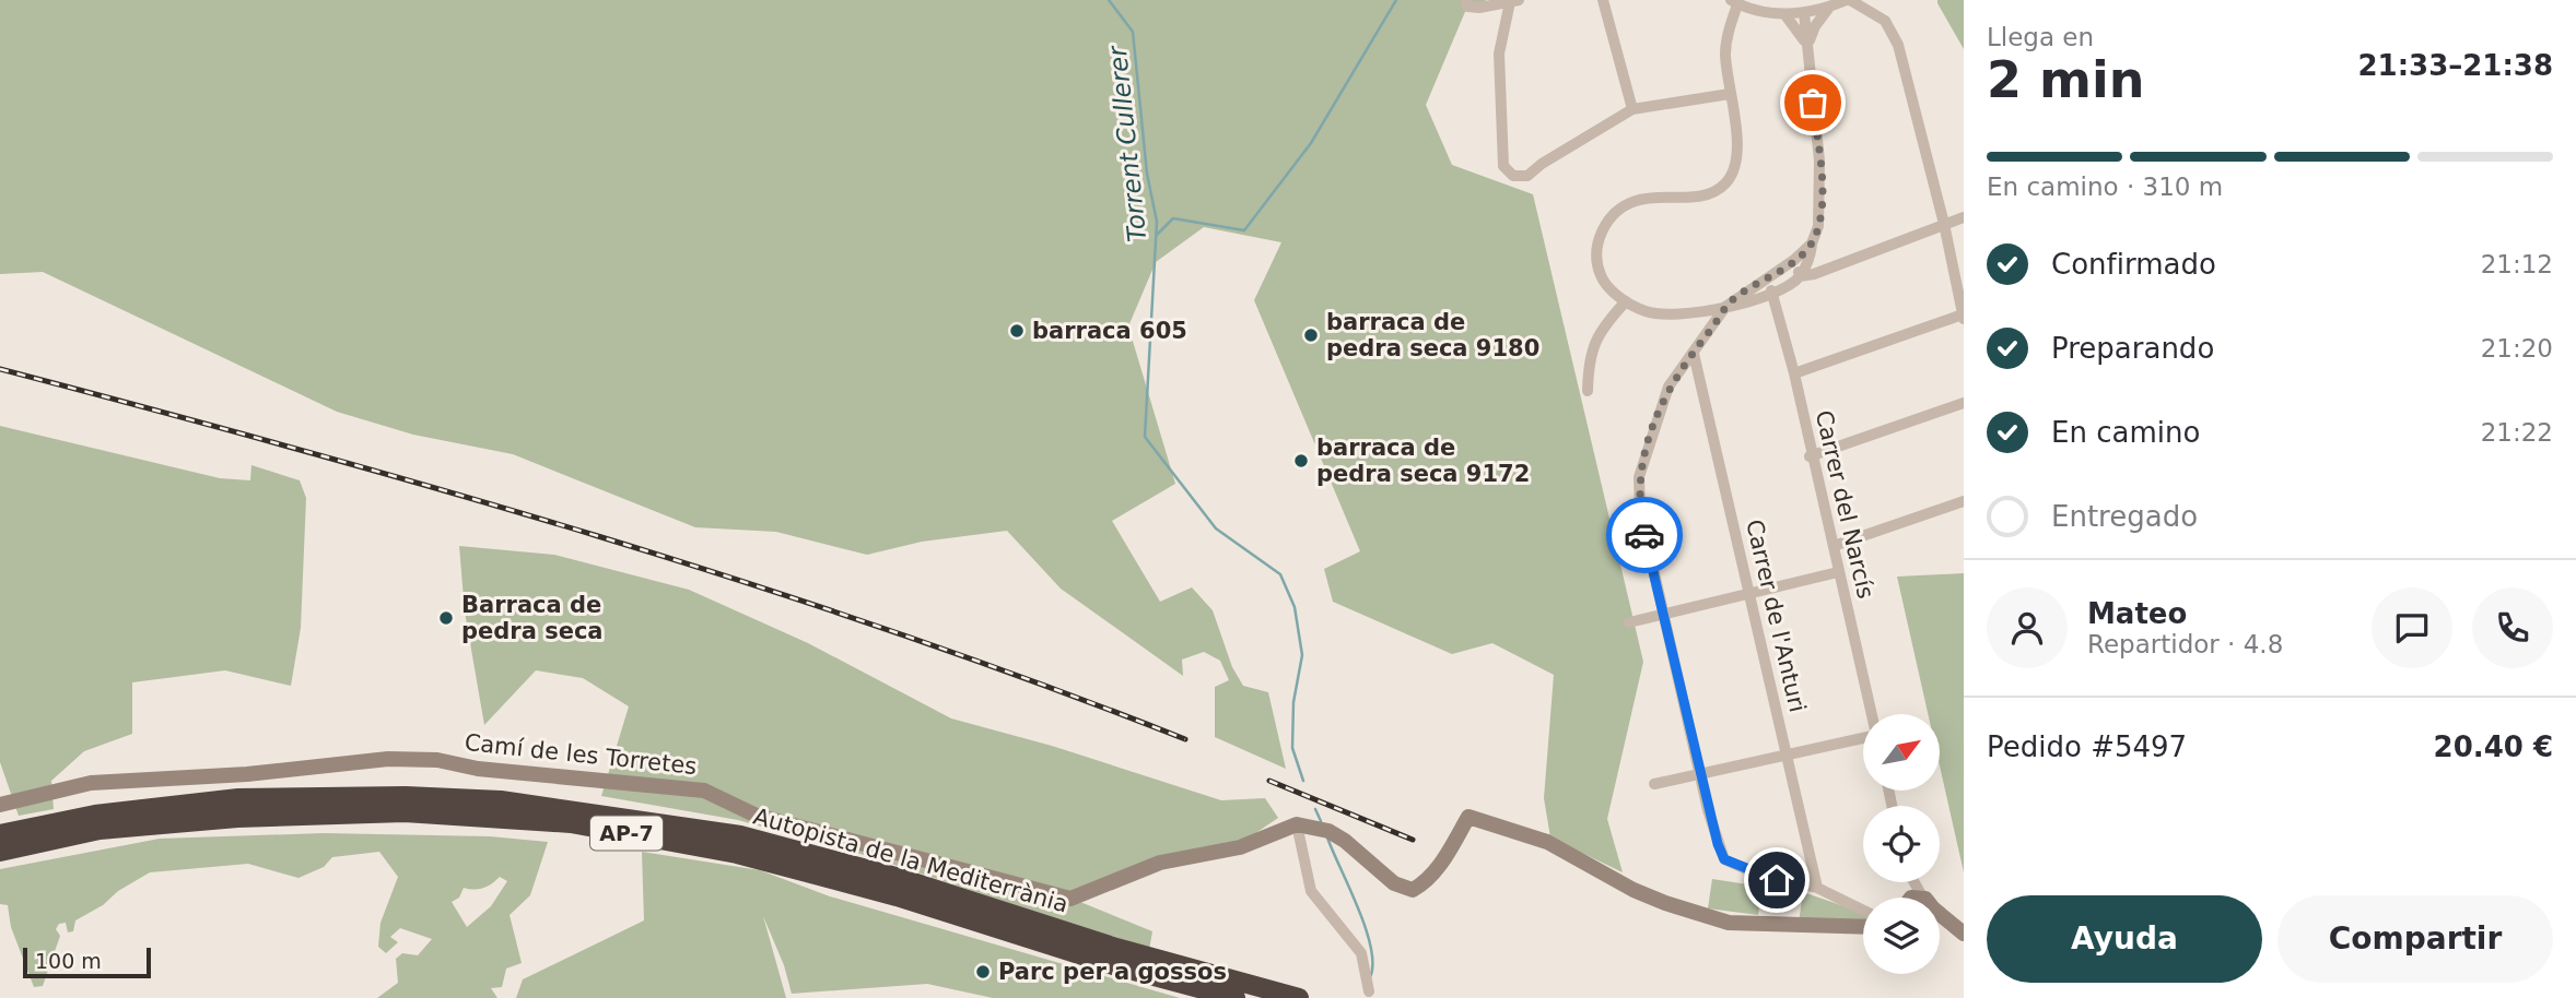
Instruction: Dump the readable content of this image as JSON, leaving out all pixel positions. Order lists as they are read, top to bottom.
{
  "streets": {
    "highway": ["AP-7", "Autopista de la Mediterrània"],
    "street": ["Carrer del Narcís", "Carrer de l'Anturi", "Camí de les Torretes"]
  },
  "water": ["Torrent Cullerer"],
  "places": [
    "barraca 605",
    "barraca de pedra seca 9180",
    "barraca de pedra seca 9172",
    "Barraca de pedra seca",
    "Parc per a gossos"
  ],
  "scale_bar": "100 m",
  "north": "top right",
  "page": {
    "heading": ["2 min", "Llega en", "21:33–21:38"],
    "panel": [
      "Mateo",
      "Repartidor · 4.8",
      "Pedido #5497",
      "20.40 €"
    ],
    "bar": "En camino · 310 m",
    "list": [
      ["Confirmado", "21:12"],
      ["Preparando", "21:20"],
      ["En camino", "21:22"],
      "Entregado"
    ],
    "buttons": ["Ayuda", "Compartir"],
    "scale": "100 m"
  }
}
